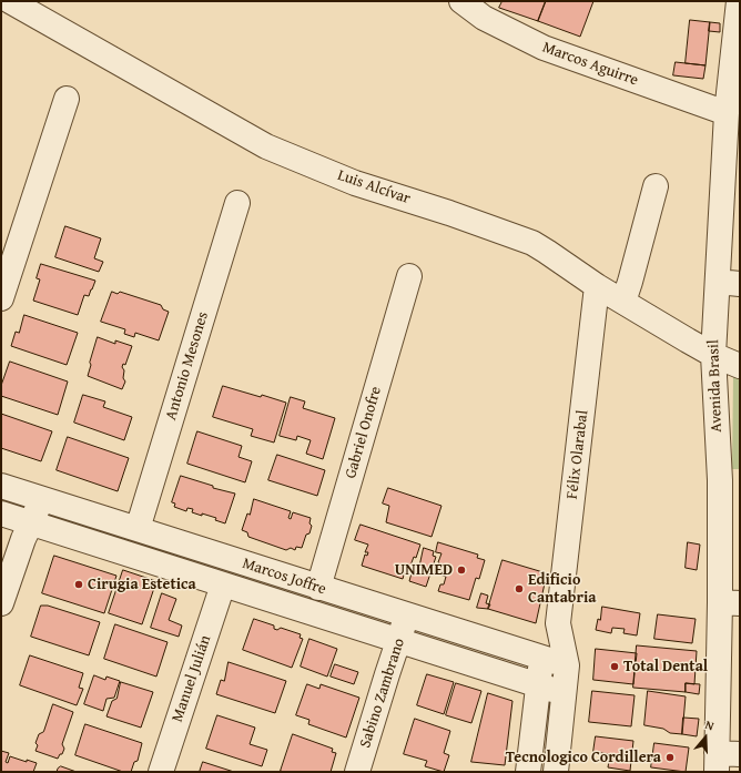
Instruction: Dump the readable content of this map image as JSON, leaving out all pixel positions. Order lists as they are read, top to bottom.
{
  "streets": {
    "street": [
      "Marcos Aguirre",
      "Luis Alcívar",
      "Antonio Mesones",
      "Avenida Brasil",
      "Gabriel Onofre",
      "Félix Olarabal",
      "Marcos Joffre",
      "Manuel Julián",
      "Sabino Zambrano"
    ]
  },
  "crossings": [
    ["Marcos Aguirre", "Avenida Brasil"],
    ["Luis Alcívar", "Avenida Brasil"],
    ["Luis Alcívar", "Félix Olarabal"],
    ["Antonio Mesones", "Marcos Joffre"],
    ["Gabriel Onofre", "Marcos Joffre"],
    ["Félix Olarabal", "Marcos Joffre"],
    ["Marcos Joffre", "Manuel Julián"],
    ["Marcos Joffre", "Sabino Zambrano"]
  ],
  "places": [
    "UNIMED",
    "Cirugia Estetica",
    "Edificio Cantabria",
    "Total Dental",
    "Tecnologico Cordillera"
  ],
  "north": "top"
}
